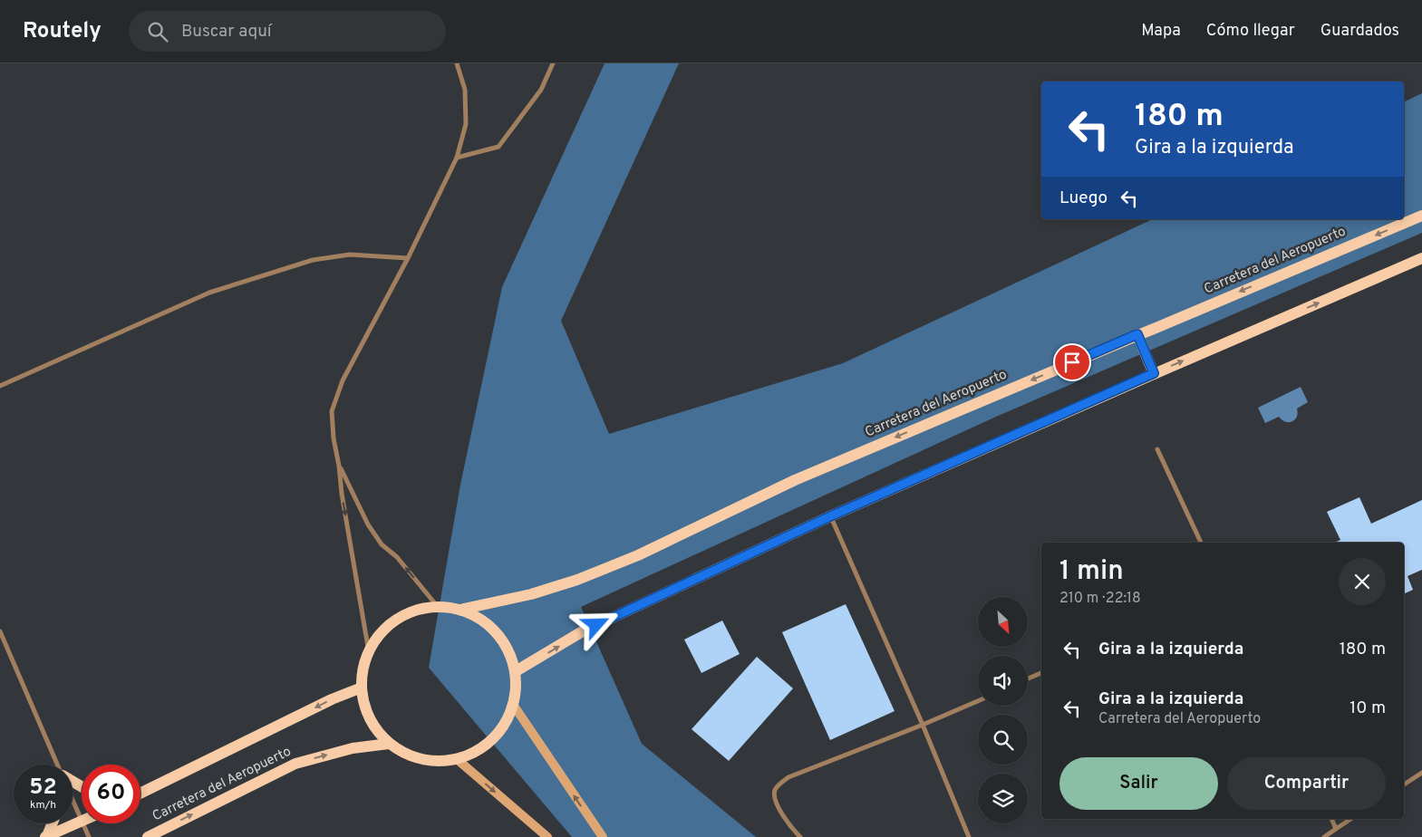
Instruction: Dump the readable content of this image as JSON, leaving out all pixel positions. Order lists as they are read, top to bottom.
{
  "streets": {
    "main road": ["Carretera del Aeropuerto"]
  },
  "north": "bottom right",
  "page": {
    "header": "Routely",
    "search": "Buscar aquí",
    "nav": ["Mapa", "Cómo llegar", "Guardados"],
    "turn": ["180 m", "Gira a la izquierda"],
    "then": "Luego",
    "heading": ["1 min", "210 m · 22:18"],
    "list": [
      {
        "name": "Gira a la izquierda",
        "value": "180 m"
      },
      {
        "name": "Gira a la izquierda",
        "note": "Carretera del Aeropuerto",
        "value": "10 m"
      }
    ],
    "buttons": ["Salir", "Compartir"],
    "speed": "52 km/h",
    "limit": "60"
  }
}
